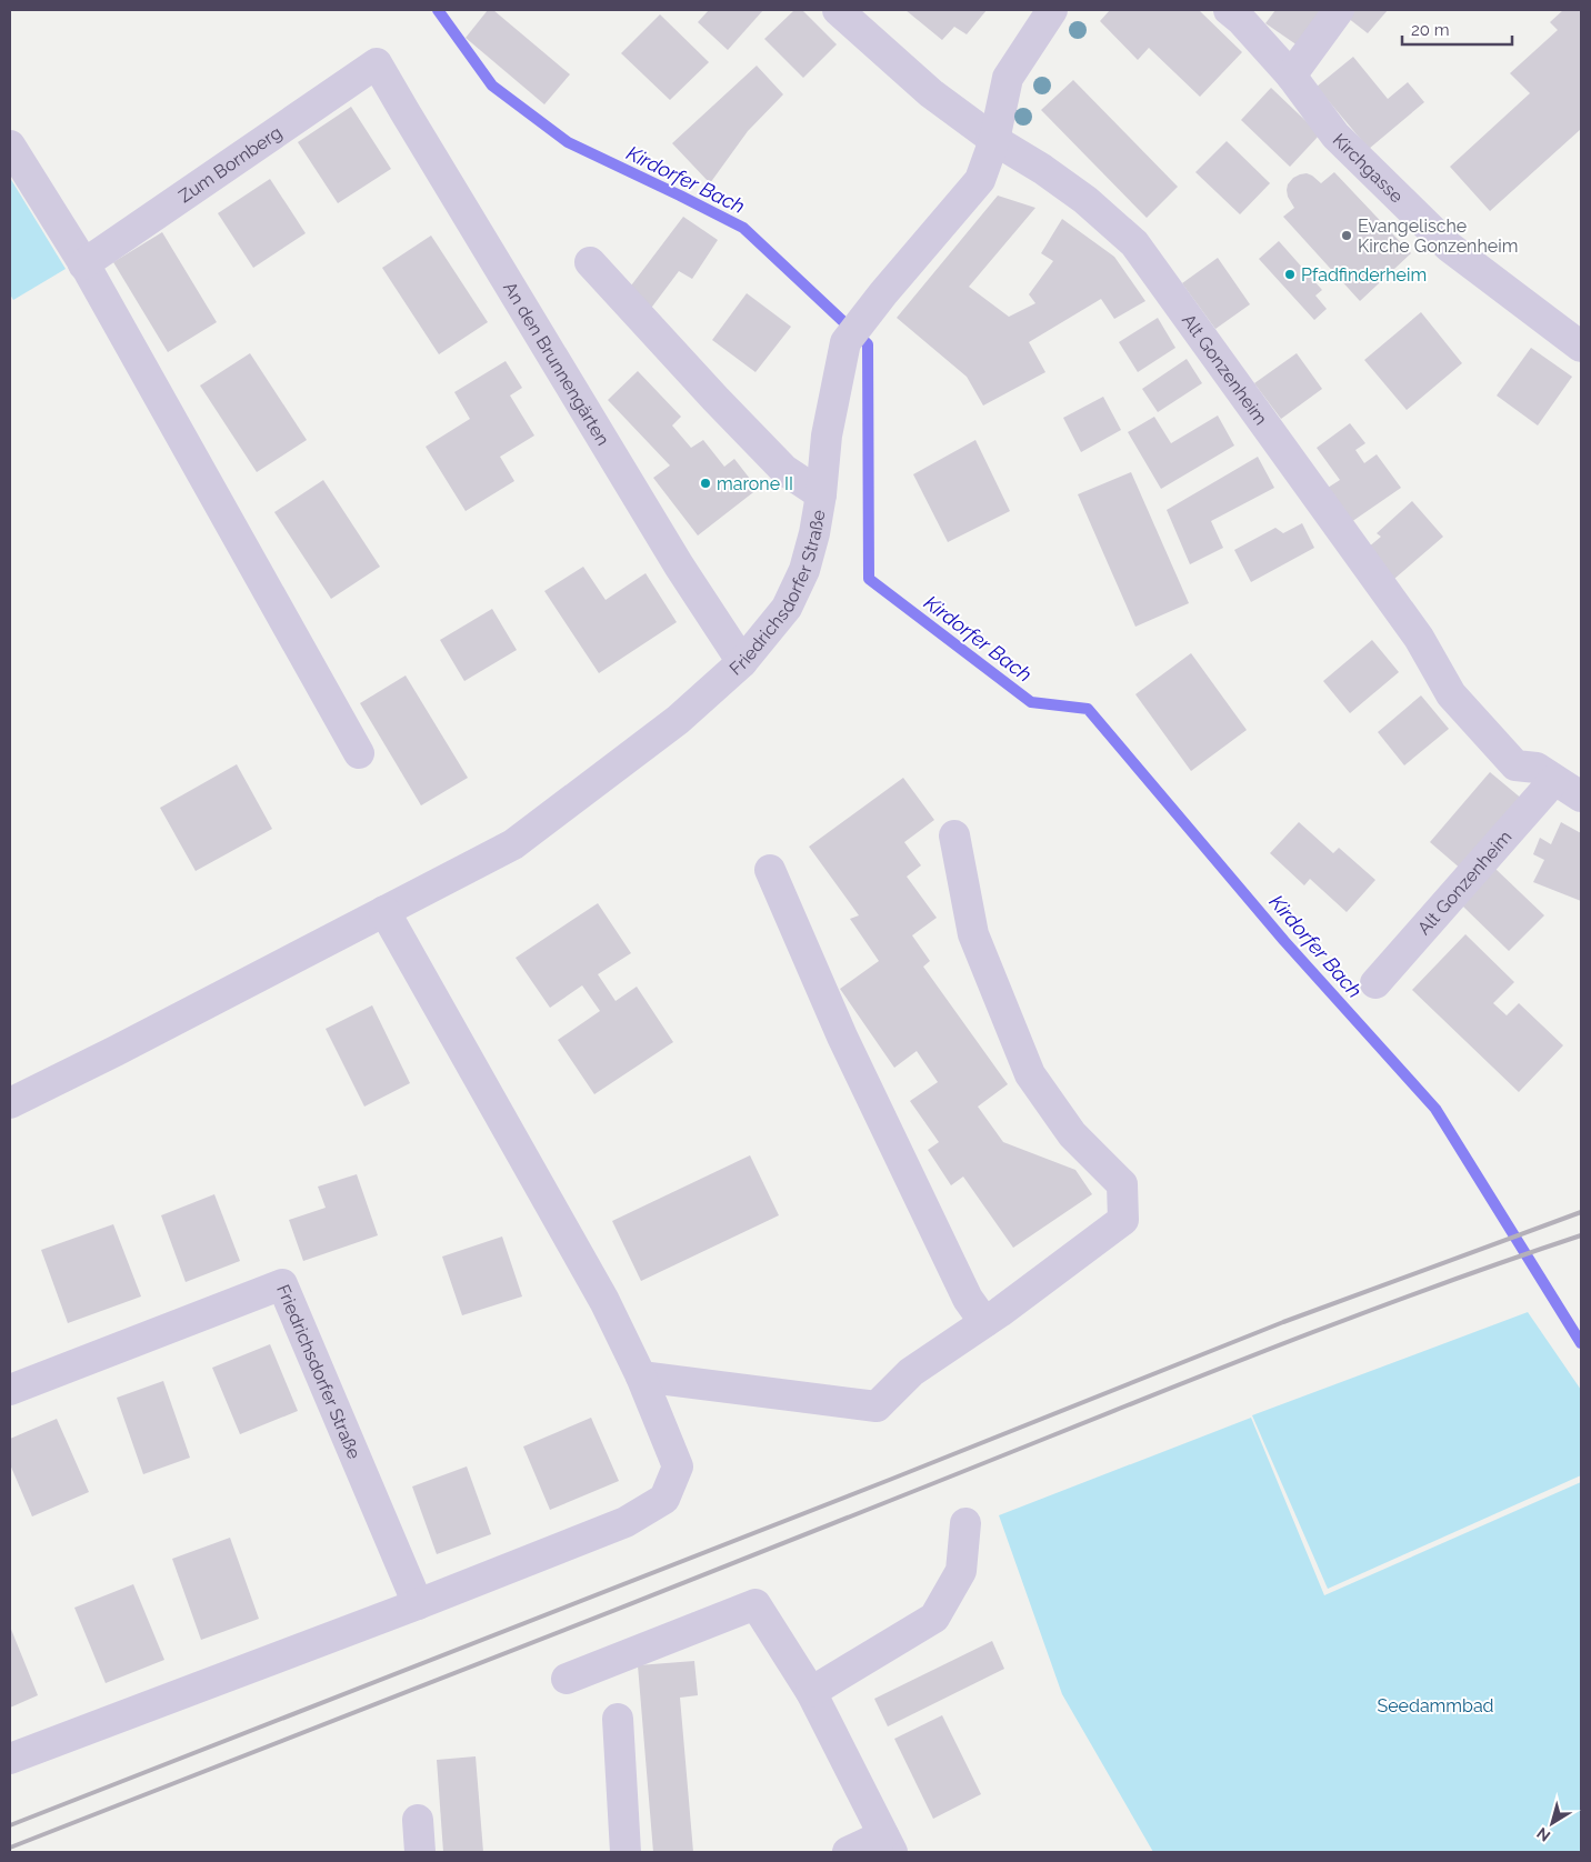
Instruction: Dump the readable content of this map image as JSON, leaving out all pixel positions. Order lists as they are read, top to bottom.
{
  "streets": {
    "street": [
      "Zum Bornberg",
      "Kirchgasse",
      "An den Brunnengärten",
      "Alt Gonzenheim",
      "Friedrichsdorfer Straße"
    ]
  },
  "crossings": [
    ["Zum Bornberg", "An den Brunnengärten"],
    ["An den Brunnengärten", "Friedrichsdorfer Straße"],
    ["Alt Gonzenheim", "Friedrichsdorfer Straße"]
  ],
  "water": ["Kirdorfer Bach"],
  "parks": ["Seedammbad"],
  "places": ["Evangelische Kirche Gonzenheim", "Pfadfinderheim", "marone II"],
  "scale_bar": "20 m",
  "north": "bottom left"
}
